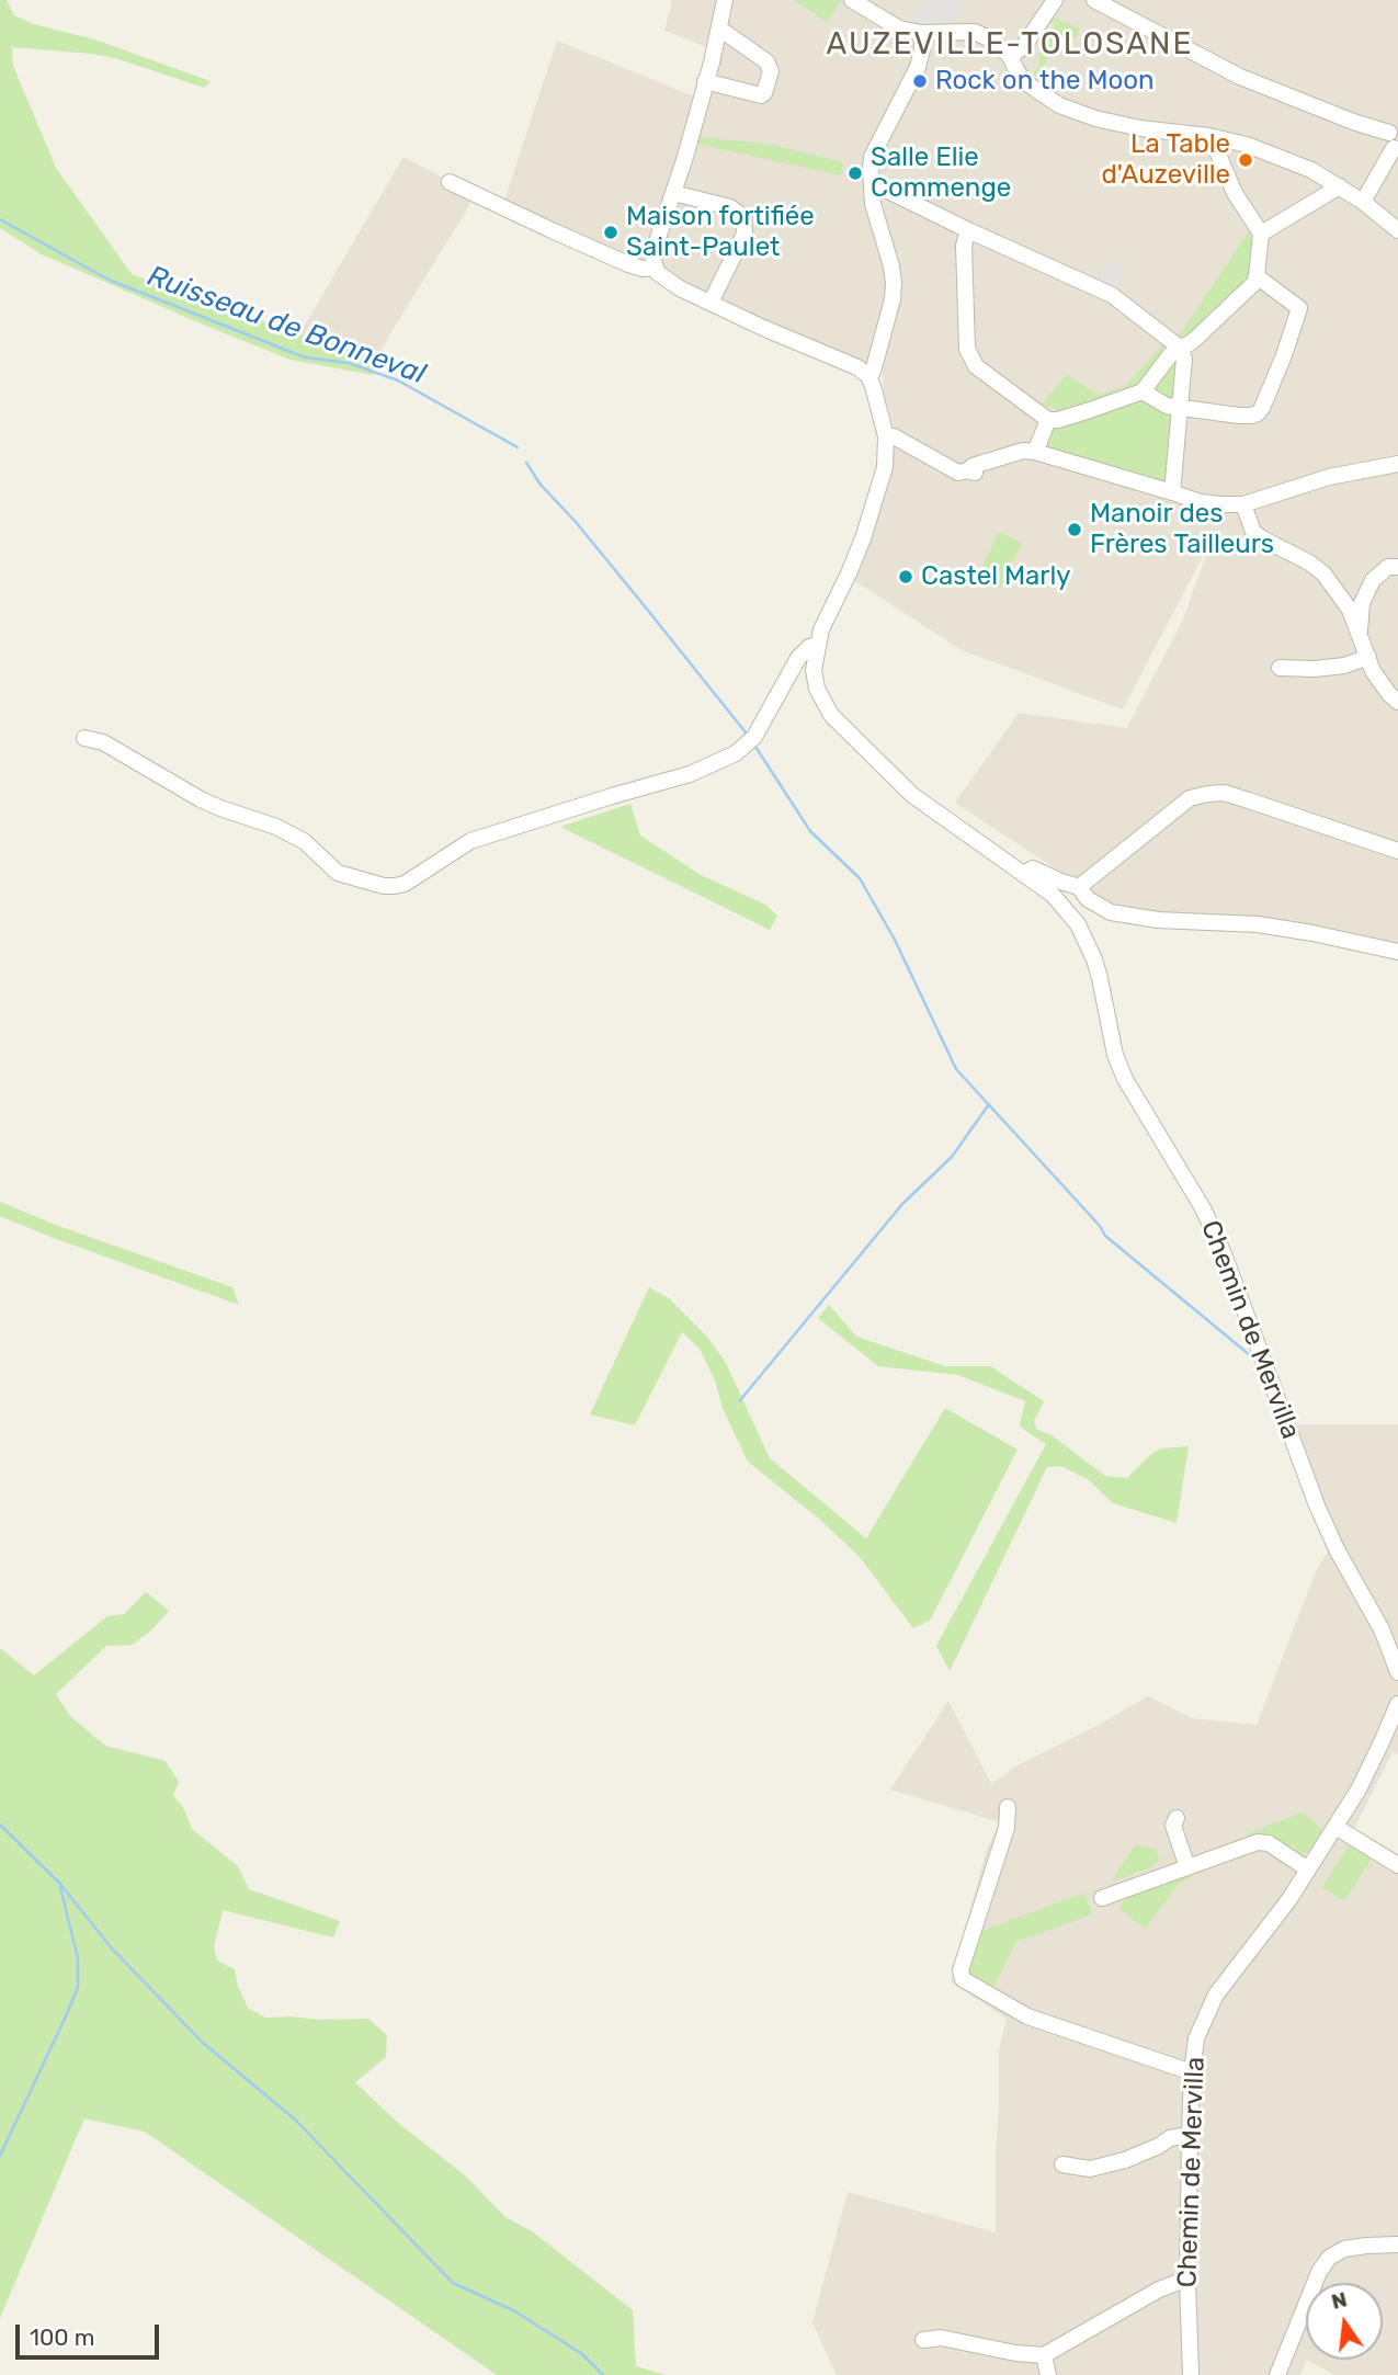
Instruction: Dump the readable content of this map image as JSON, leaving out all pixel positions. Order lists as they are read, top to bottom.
{
  "streets": {
    "street": ["Chemin de Mervilla"]
  },
  "districts": ["AUZEVILLE-TOLOSANE"],
  "water": ["Ruisseau de Bonneval"],
  "places": [
    "Rock on the Moon",
    "La Table d'Auzeville",
    "Salle Elie Commenge",
    "Maison fortifiée Saint-Paulet",
    "Manoir des Frères Tailleurs",
    "Castel Marly"
  ],
  "scale_bar": "100 m",
  "north": "top"
}
